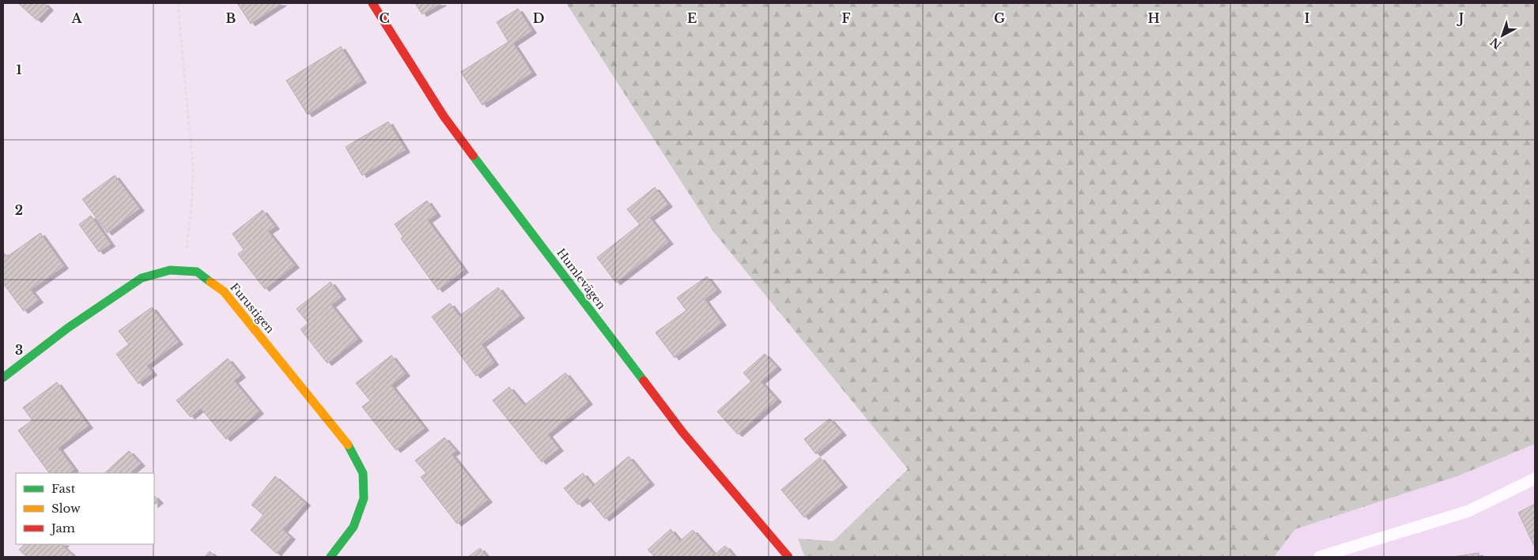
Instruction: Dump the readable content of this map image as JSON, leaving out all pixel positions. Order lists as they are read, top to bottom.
{
  "streets": {
    "street": ["Humlevägen", "Furustigen"]
  },
  "legend": ["Fast", "Slow", "Jam"],
  "north": "bottom left",
  "grid": {
    "columns": [
      "A",
      "B",
      "C",
      "D",
      "E",
      "F",
      "G",
      "H",
      "I",
      "J"
    ],
    "rows": ["1", "2", "3"]
  }
}
